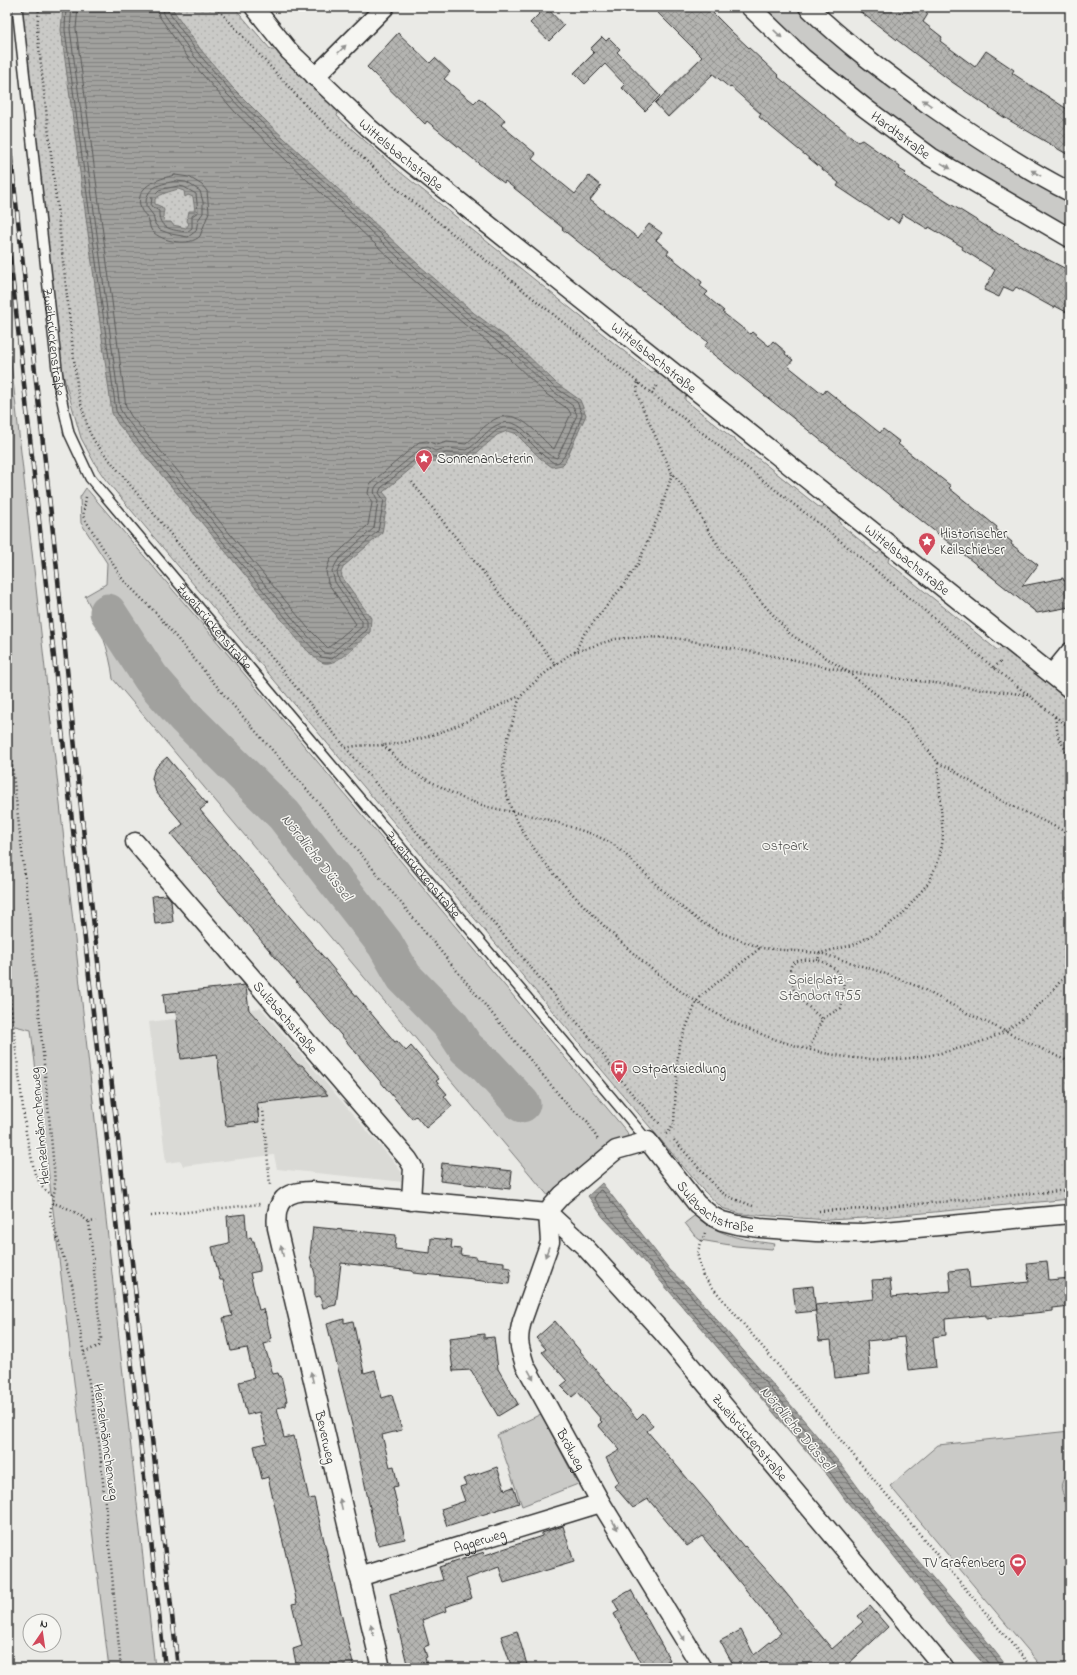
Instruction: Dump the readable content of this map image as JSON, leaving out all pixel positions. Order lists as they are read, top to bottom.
{
  "streets": {
    "street": [
      "Hardtstraße",
      "Wittelsbachstraße",
      "Zweibrückenstraße",
      "Sulzbachstraße",
      "Beverweg",
      "Brölweg",
      "Aggerweg"
    ],
    "path": ["Heinzelmännchenweg"]
  },
  "crossings": [
    ["Zweibrückenstraße", "Sulzbachstraße"],
    ["Zweibrückenstraße", "Brölweg"],
    ["Beverweg", "Aggerweg"],
    ["Brölweg", "Aggerweg"]
  ],
  "one_way": ["Beverweg", "Brölweg"],
  "water": ["Nördliche Düssel"],
  "parks": ["Ostpark", "Spielplatz - Standort 9755"],
  "places": {
    "place": ["Sonnenanbeterin", "Historischer Keilschieber"],
    "bus stop": ["Ostparksiedlung"],
    "sports": ["TV Grafenberg"]
  },
  "north": "top"
}
